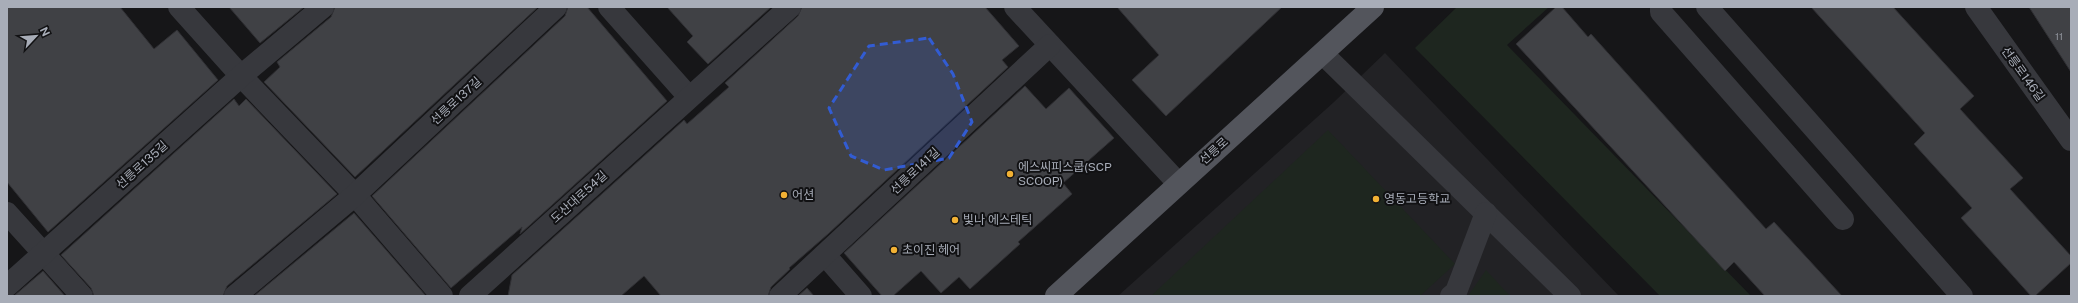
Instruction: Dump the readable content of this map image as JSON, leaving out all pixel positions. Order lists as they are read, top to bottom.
{
  "streets": {
    "main road": ["선릉로"],
    "street": [
      "선릉로146길",
      "선릉로137길",
      "선릉로135길",
      "선릉로141길",
      "도산대로54길"
    ]
  },
  "places": [
    "에스씨피스쿱(SCP SCOOP)",
    "어션",
    "영동고등학교",
    "빛나 에스테틱",
    "초이진 헤어"
  ],
  "house_numbers": ["11"],
  "north": "top right"
}
